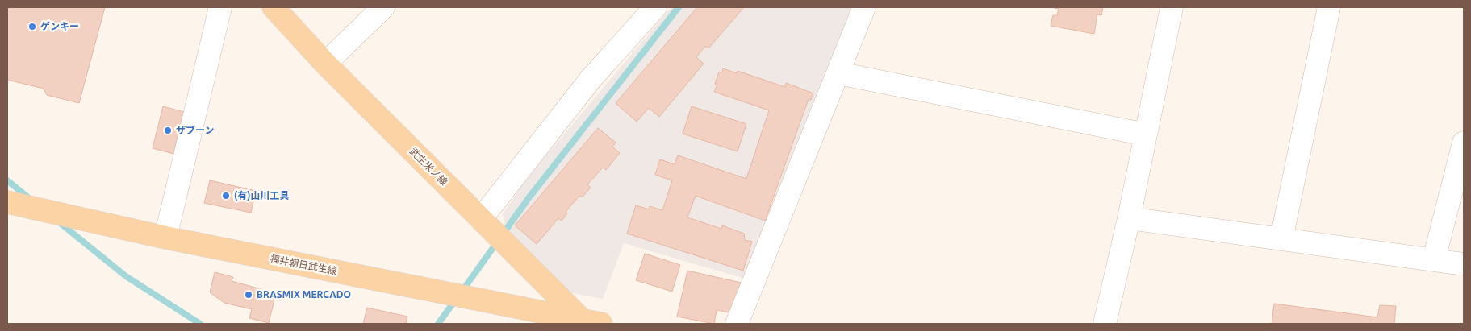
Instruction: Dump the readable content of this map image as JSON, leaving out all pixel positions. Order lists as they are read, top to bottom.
{
  "streets": {
    "main road": ["武生米ノ線", "福井朝日武生線"]
  },
  "crossings": [
    ["武生米ノ線", "福井朝日武生線"]
  ],
  "places": [
    "ゲンキー",
    "ザブーン",
    "(有)山川工具",
    "BRASMIX MERCADO"
  ]
}
